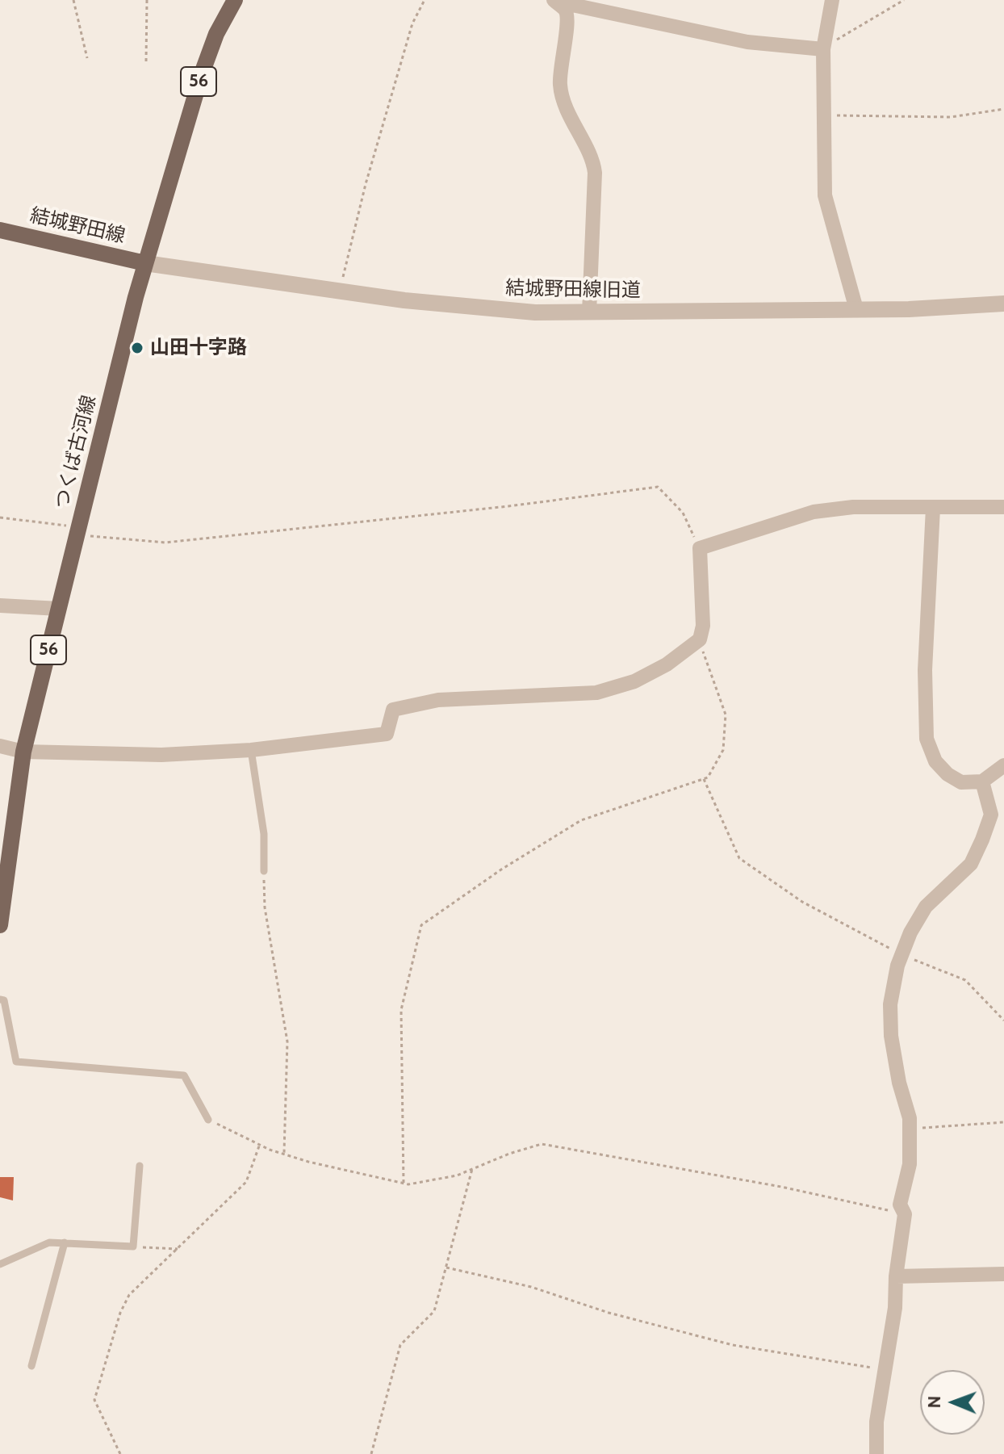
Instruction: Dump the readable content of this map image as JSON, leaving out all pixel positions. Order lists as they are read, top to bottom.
{
  "streets": {
    "main road": ["56", "結城野田線", "つくば古河線"],
    "street": ["結城野田線旧道"]
  },
  "crossings": [
    ["結城野田線", "結城野田線旧道"],
    ["結城野田線", "つくば古河線"],
    ["結城野田線旧道", "つくば古河線"]
  ],
  "places": ["山田十字路"],
  "north": "left"
}
